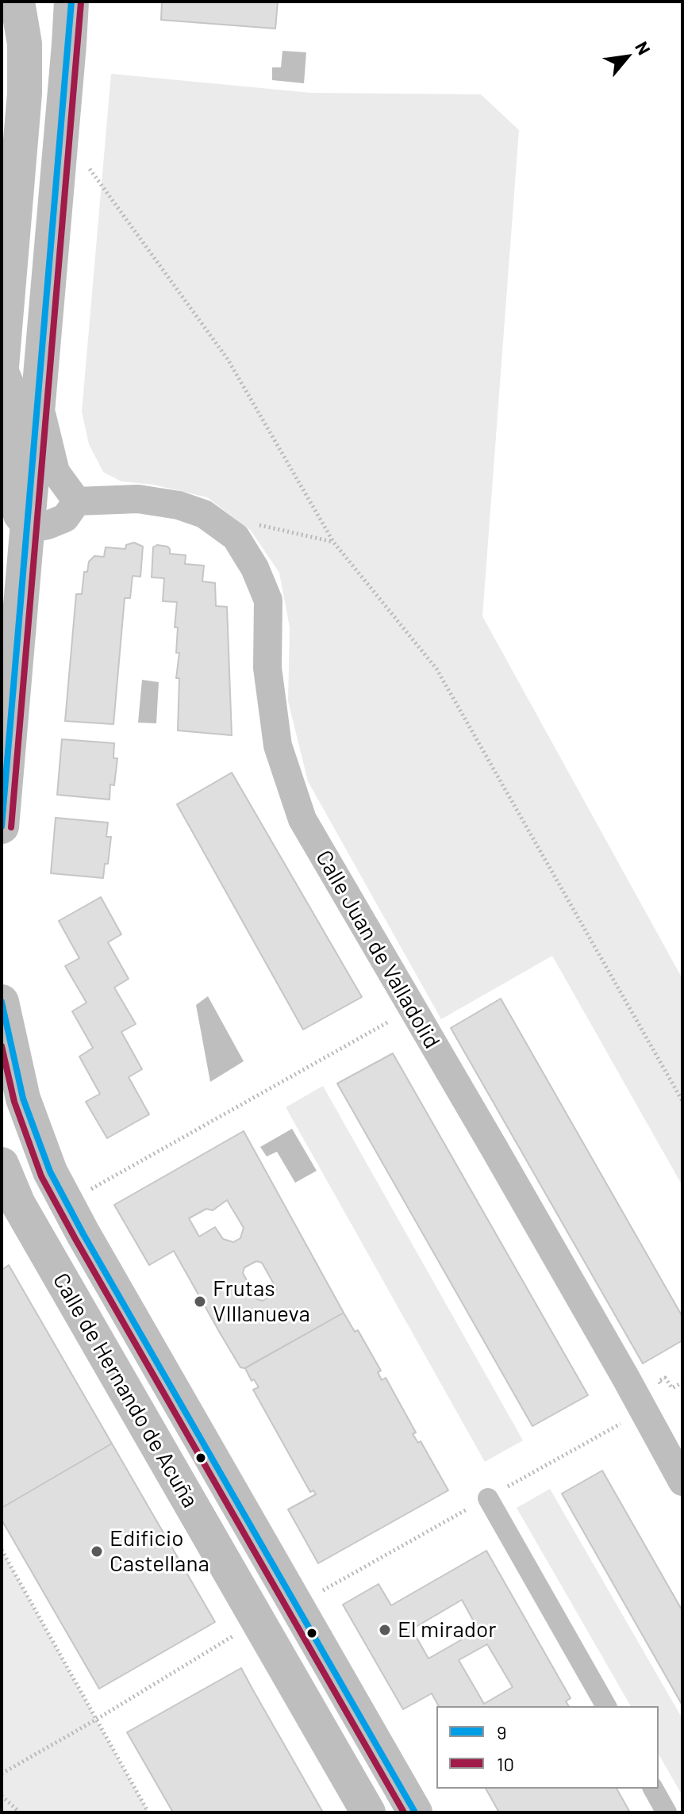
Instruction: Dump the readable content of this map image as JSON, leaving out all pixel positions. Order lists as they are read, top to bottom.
{
  "streets": {
    "street": ["Calle Juan de Valladolid", "Calle de Hernando de Acuña"]
  },
  "places": ["Frutas VIllanueva", "Edificio Castellana", "El mirador"],
  "lines": ["transit line 9", "transit line 10"],
  "legend": ["9", "10"],
  "north": "top right"
}
